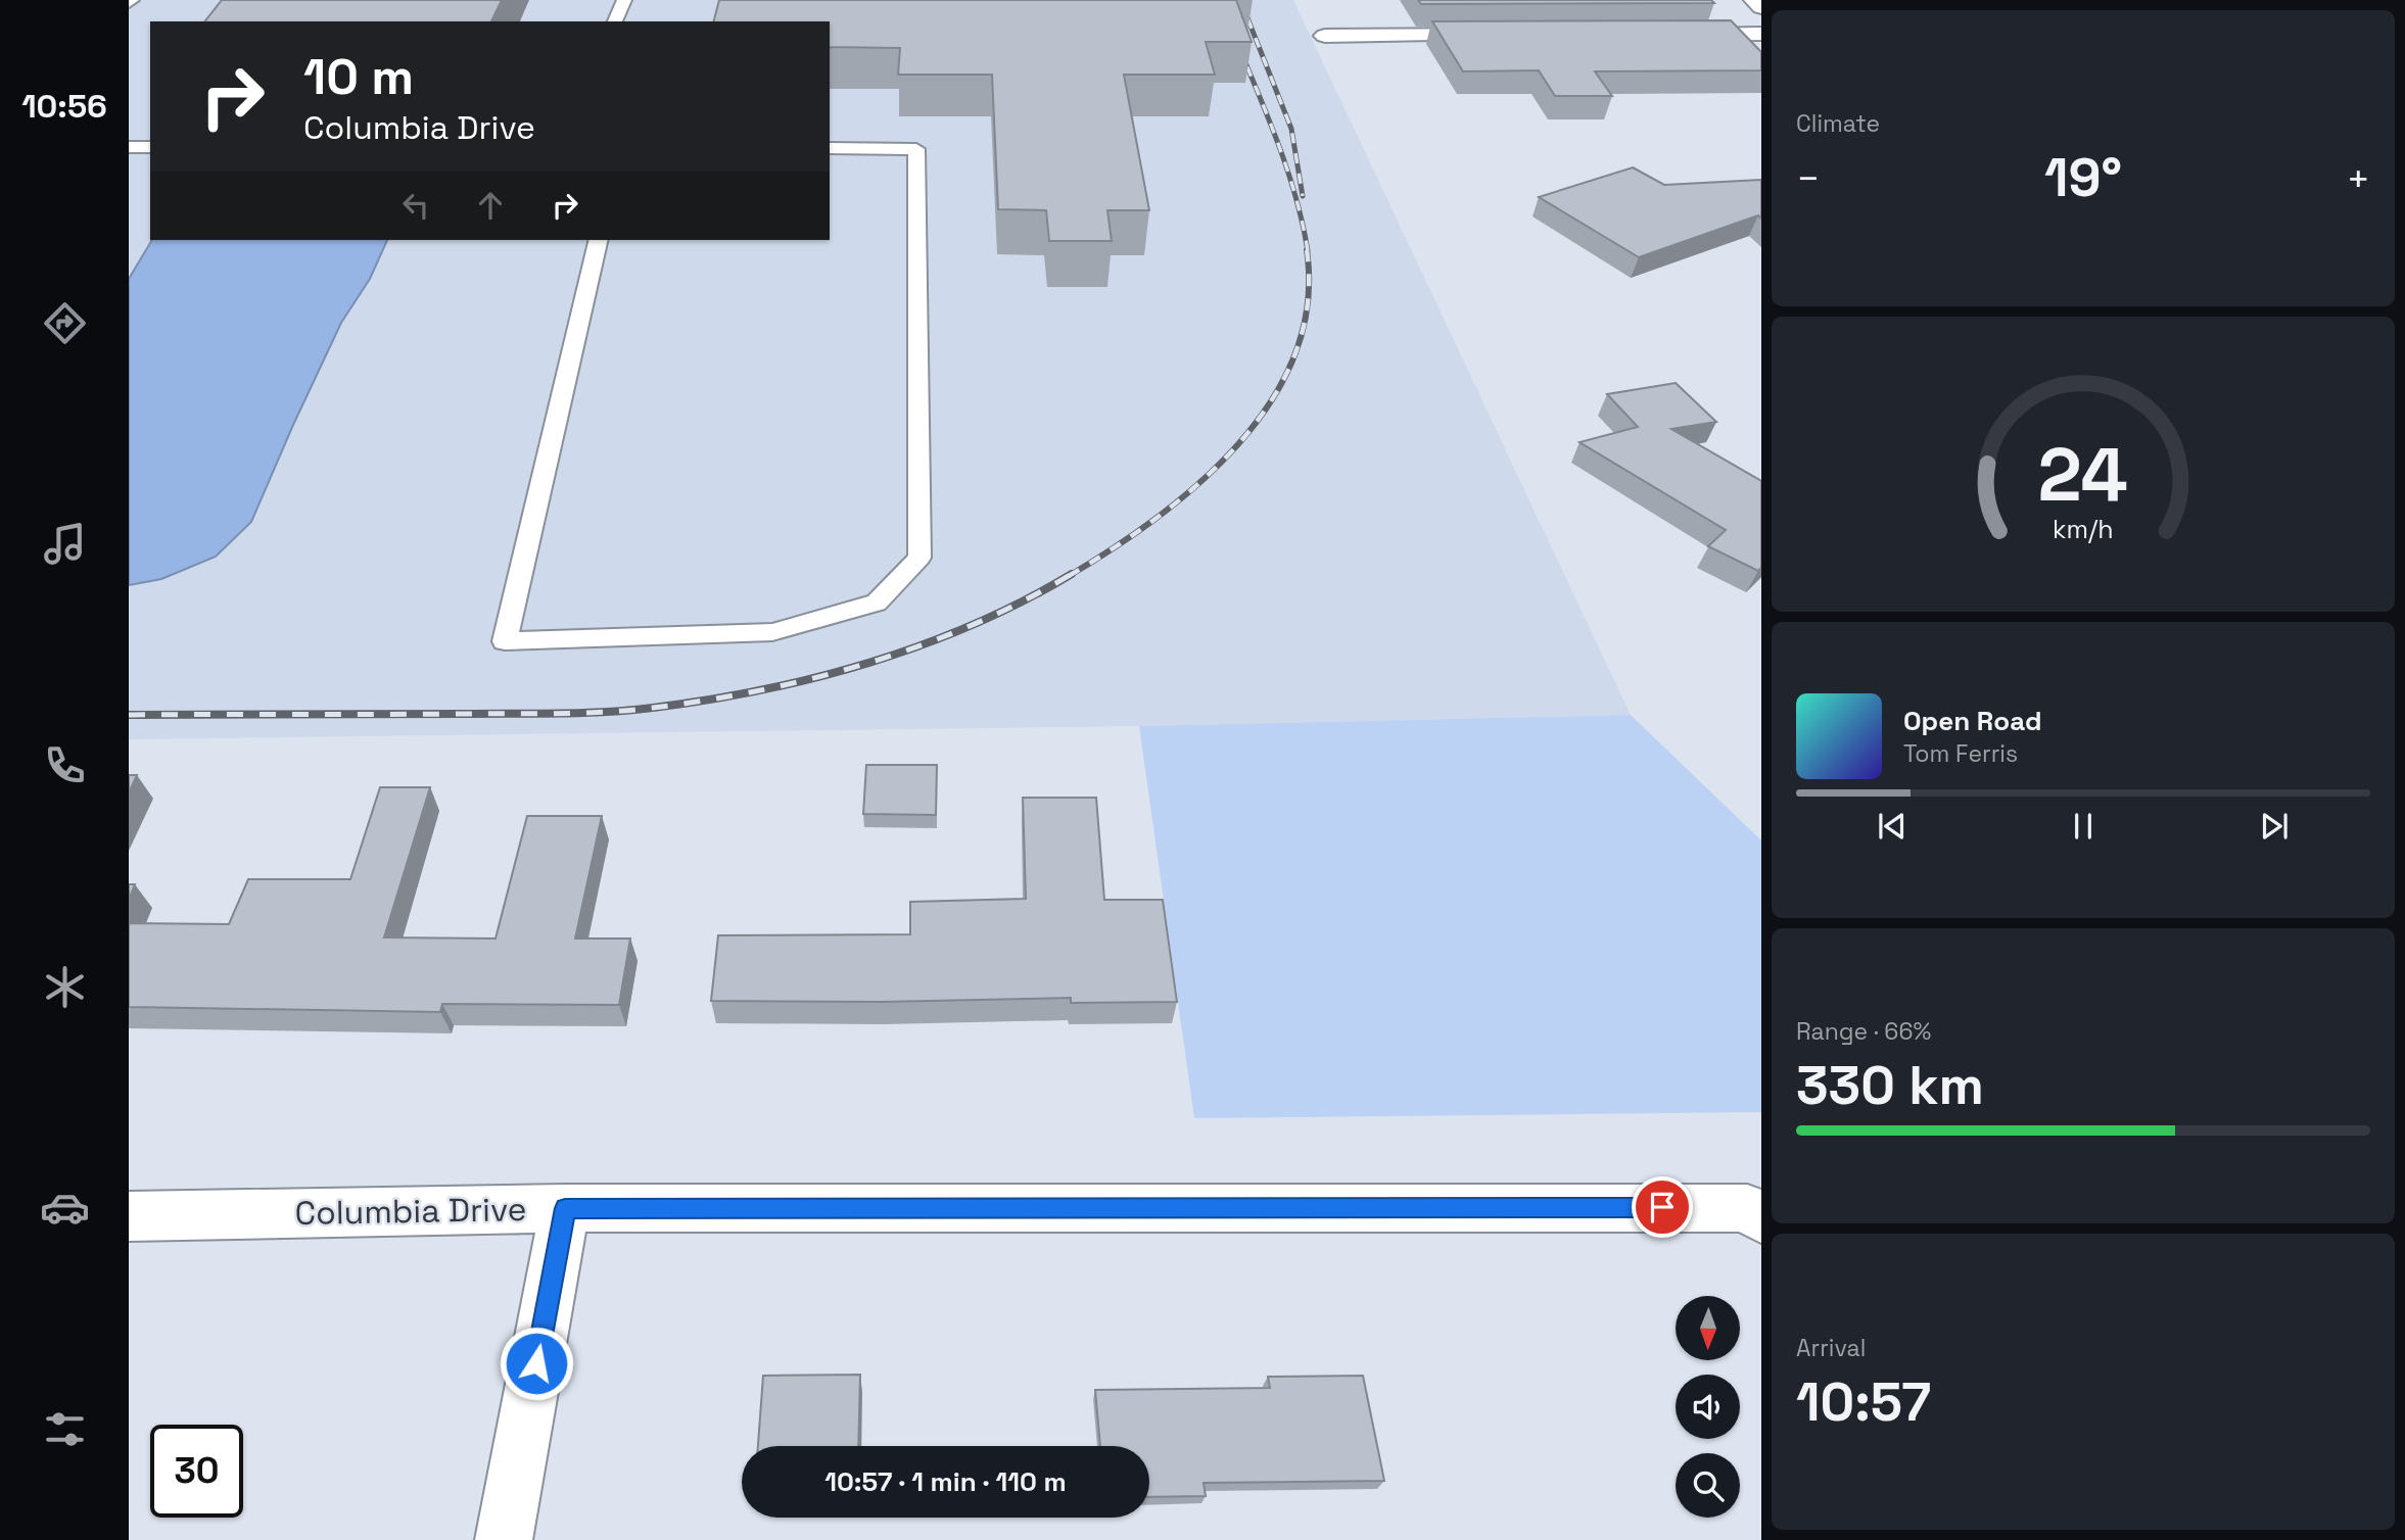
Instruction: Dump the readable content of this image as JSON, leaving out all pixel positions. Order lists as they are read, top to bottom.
{
  "streets": {
    "street": ["Columbia Drive"]
  },
  "north": "bottom",
  "page": {
    "tabs": "10:56",
    "tile": [
      "Climate",
      ["Range · 66%", "330 km"],
      ["Arrival", "10:57"]
    ],
    "turn": ["10 m", "Columbia Drive"],
    "heat": ["−", "19°", "+"],
    "song": ["Open Road", "Tom Ferris"],
    "limit": "30",
    "trip": "10:57 · 1 min · 110 m",
    "gauge": ["24", "km/h"]
  }
}
